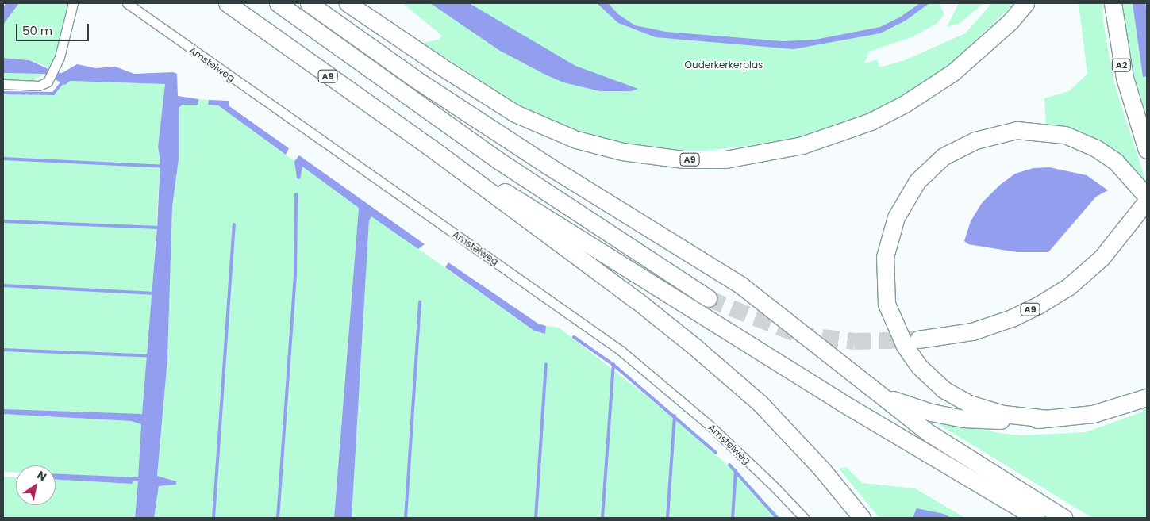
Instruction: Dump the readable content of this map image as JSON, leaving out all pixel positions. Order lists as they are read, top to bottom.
{
  "streets": {
    "highway": ["A2", "A9"],
    "street": ["Amstelweg"]
  },
  "parks": ["Ouderkerkerplas"],
  "scale_bar": "50 m",
  "north": "top right"
}
